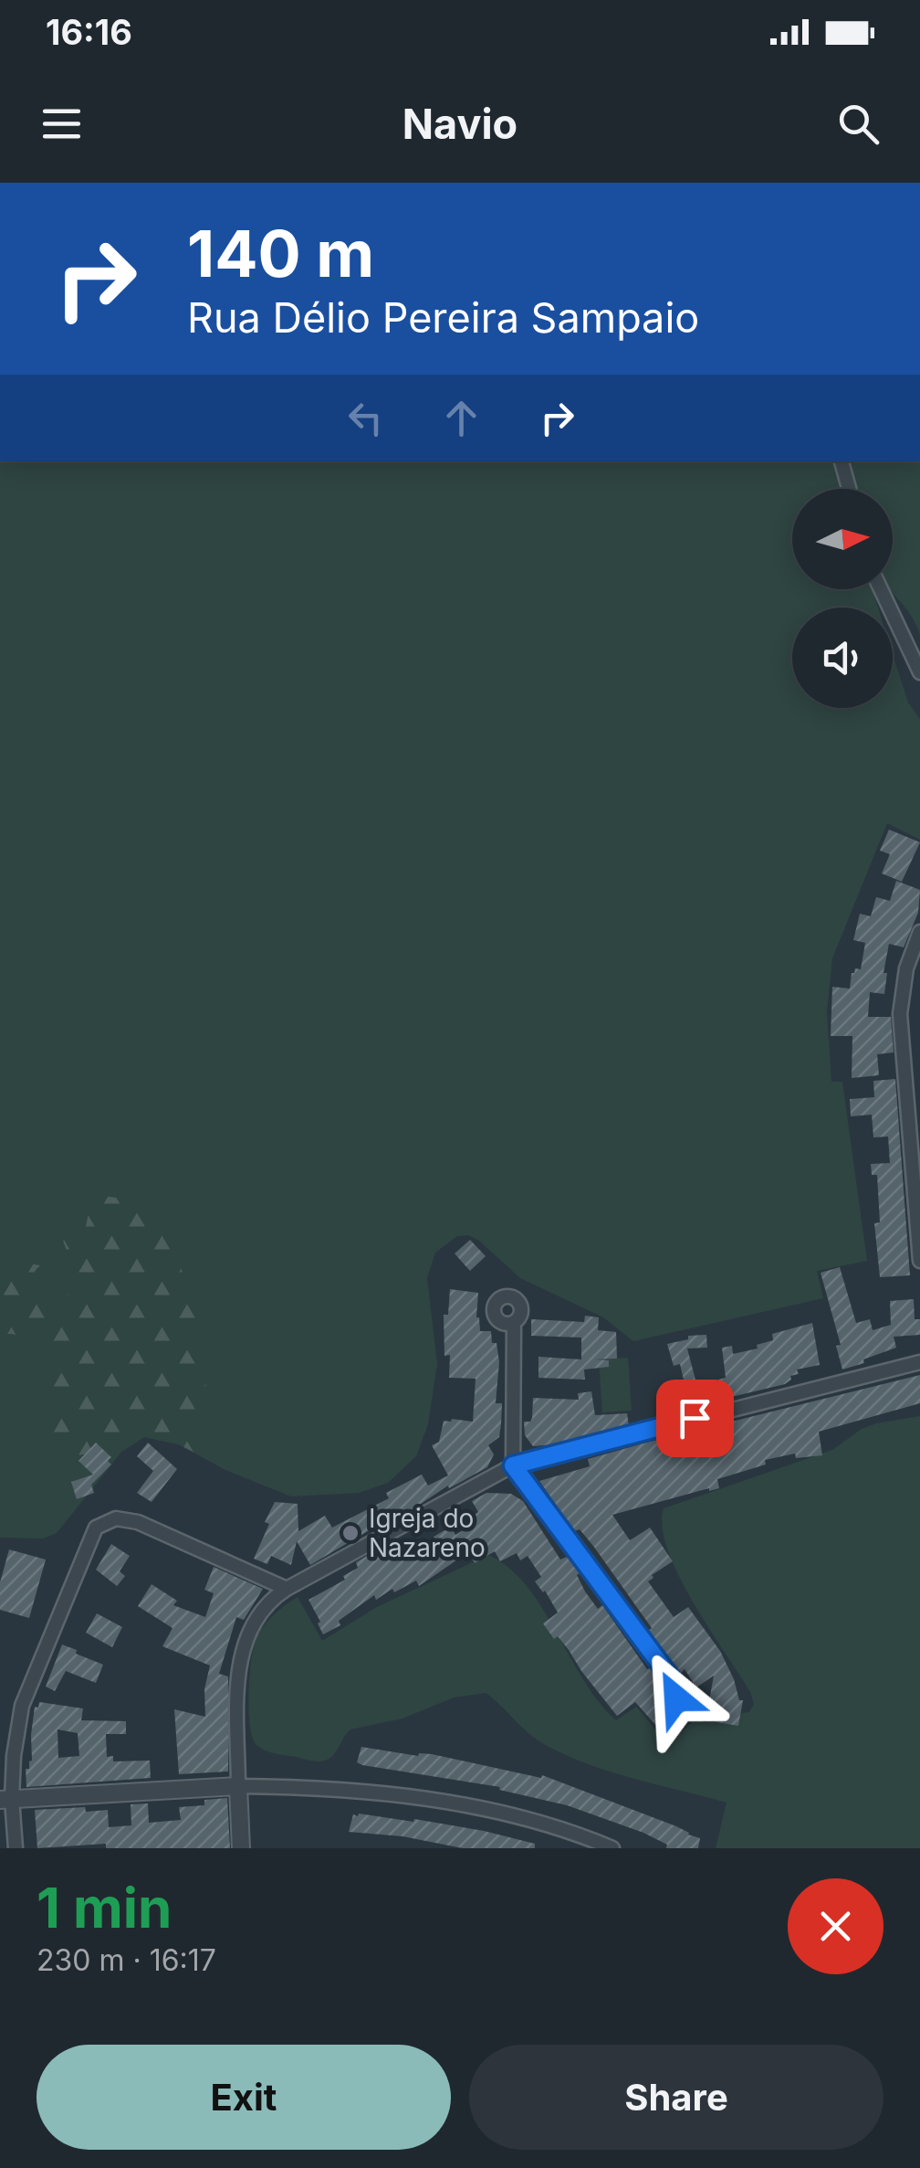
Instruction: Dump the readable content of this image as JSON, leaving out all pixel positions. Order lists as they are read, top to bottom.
{
  "places": ["Igreja do Nazareno"],
  "north": "right",
  "page": {
    "status": "16:16",
    "header": "Navio",
    "turn": ["140 m", "Rua Délio Pereira Sampaio"],
    "heading": ["1 min", "230 m · 16:17"],
    "buttons": ["Exit", "Share"]
  }
}
